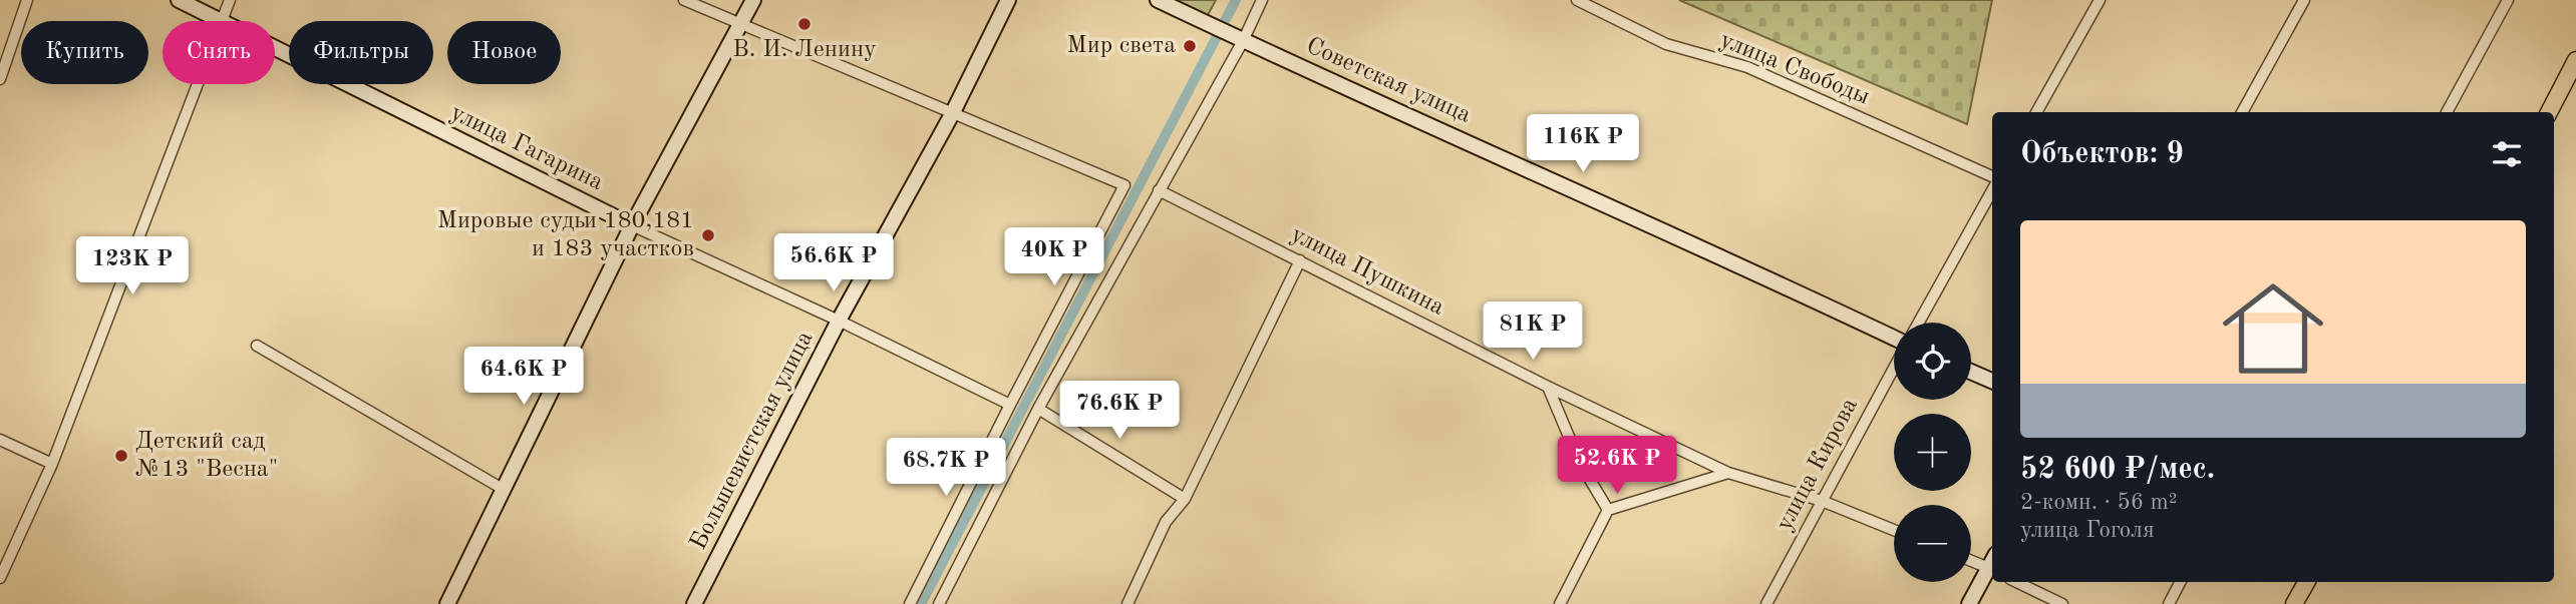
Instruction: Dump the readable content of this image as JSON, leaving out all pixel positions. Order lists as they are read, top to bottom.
{
  "streets": {
    "main road": ["Советская улица", "улица Гагарина", "Большевистская улица"],
    "street": ["улица Свободы", "улица Пушкина", "улица Кирова"]
  },
  "crossings": [
    ["улица Гагарина", "Большевистская улица"],
    ["улица Пушкина", "улица Кирова"]
  ],
  "places": [
    "В. И. Ленину",
    "Мир света",
    "Мировые судьи 180,181 и 183 участков",
    "Детский сад №13 \"Весна\""
  ],
  "page": {
    "chip": [
      "Купить",
      "Снять",
      "Фильтры",
      "Новое"
    ],
    "heading": "Объектов: 9",
    "price": [
      "116K ₽",
      "40K ₽",
      "56.6K ₽",
      "123K ₽",
      "81K ₽",
      "64.6K ₽",
      "76.6K ₽",
      "52.6K ₽",
      "68.7K ₽"
    ],
    "list": [
      {
        "name": "52 600 ₽/мес.",
        "note": "2-комн. · 56 m² · улица Гоголя"
      }
    ],
    "map_buttons": ["+", "−"]
  }
}
